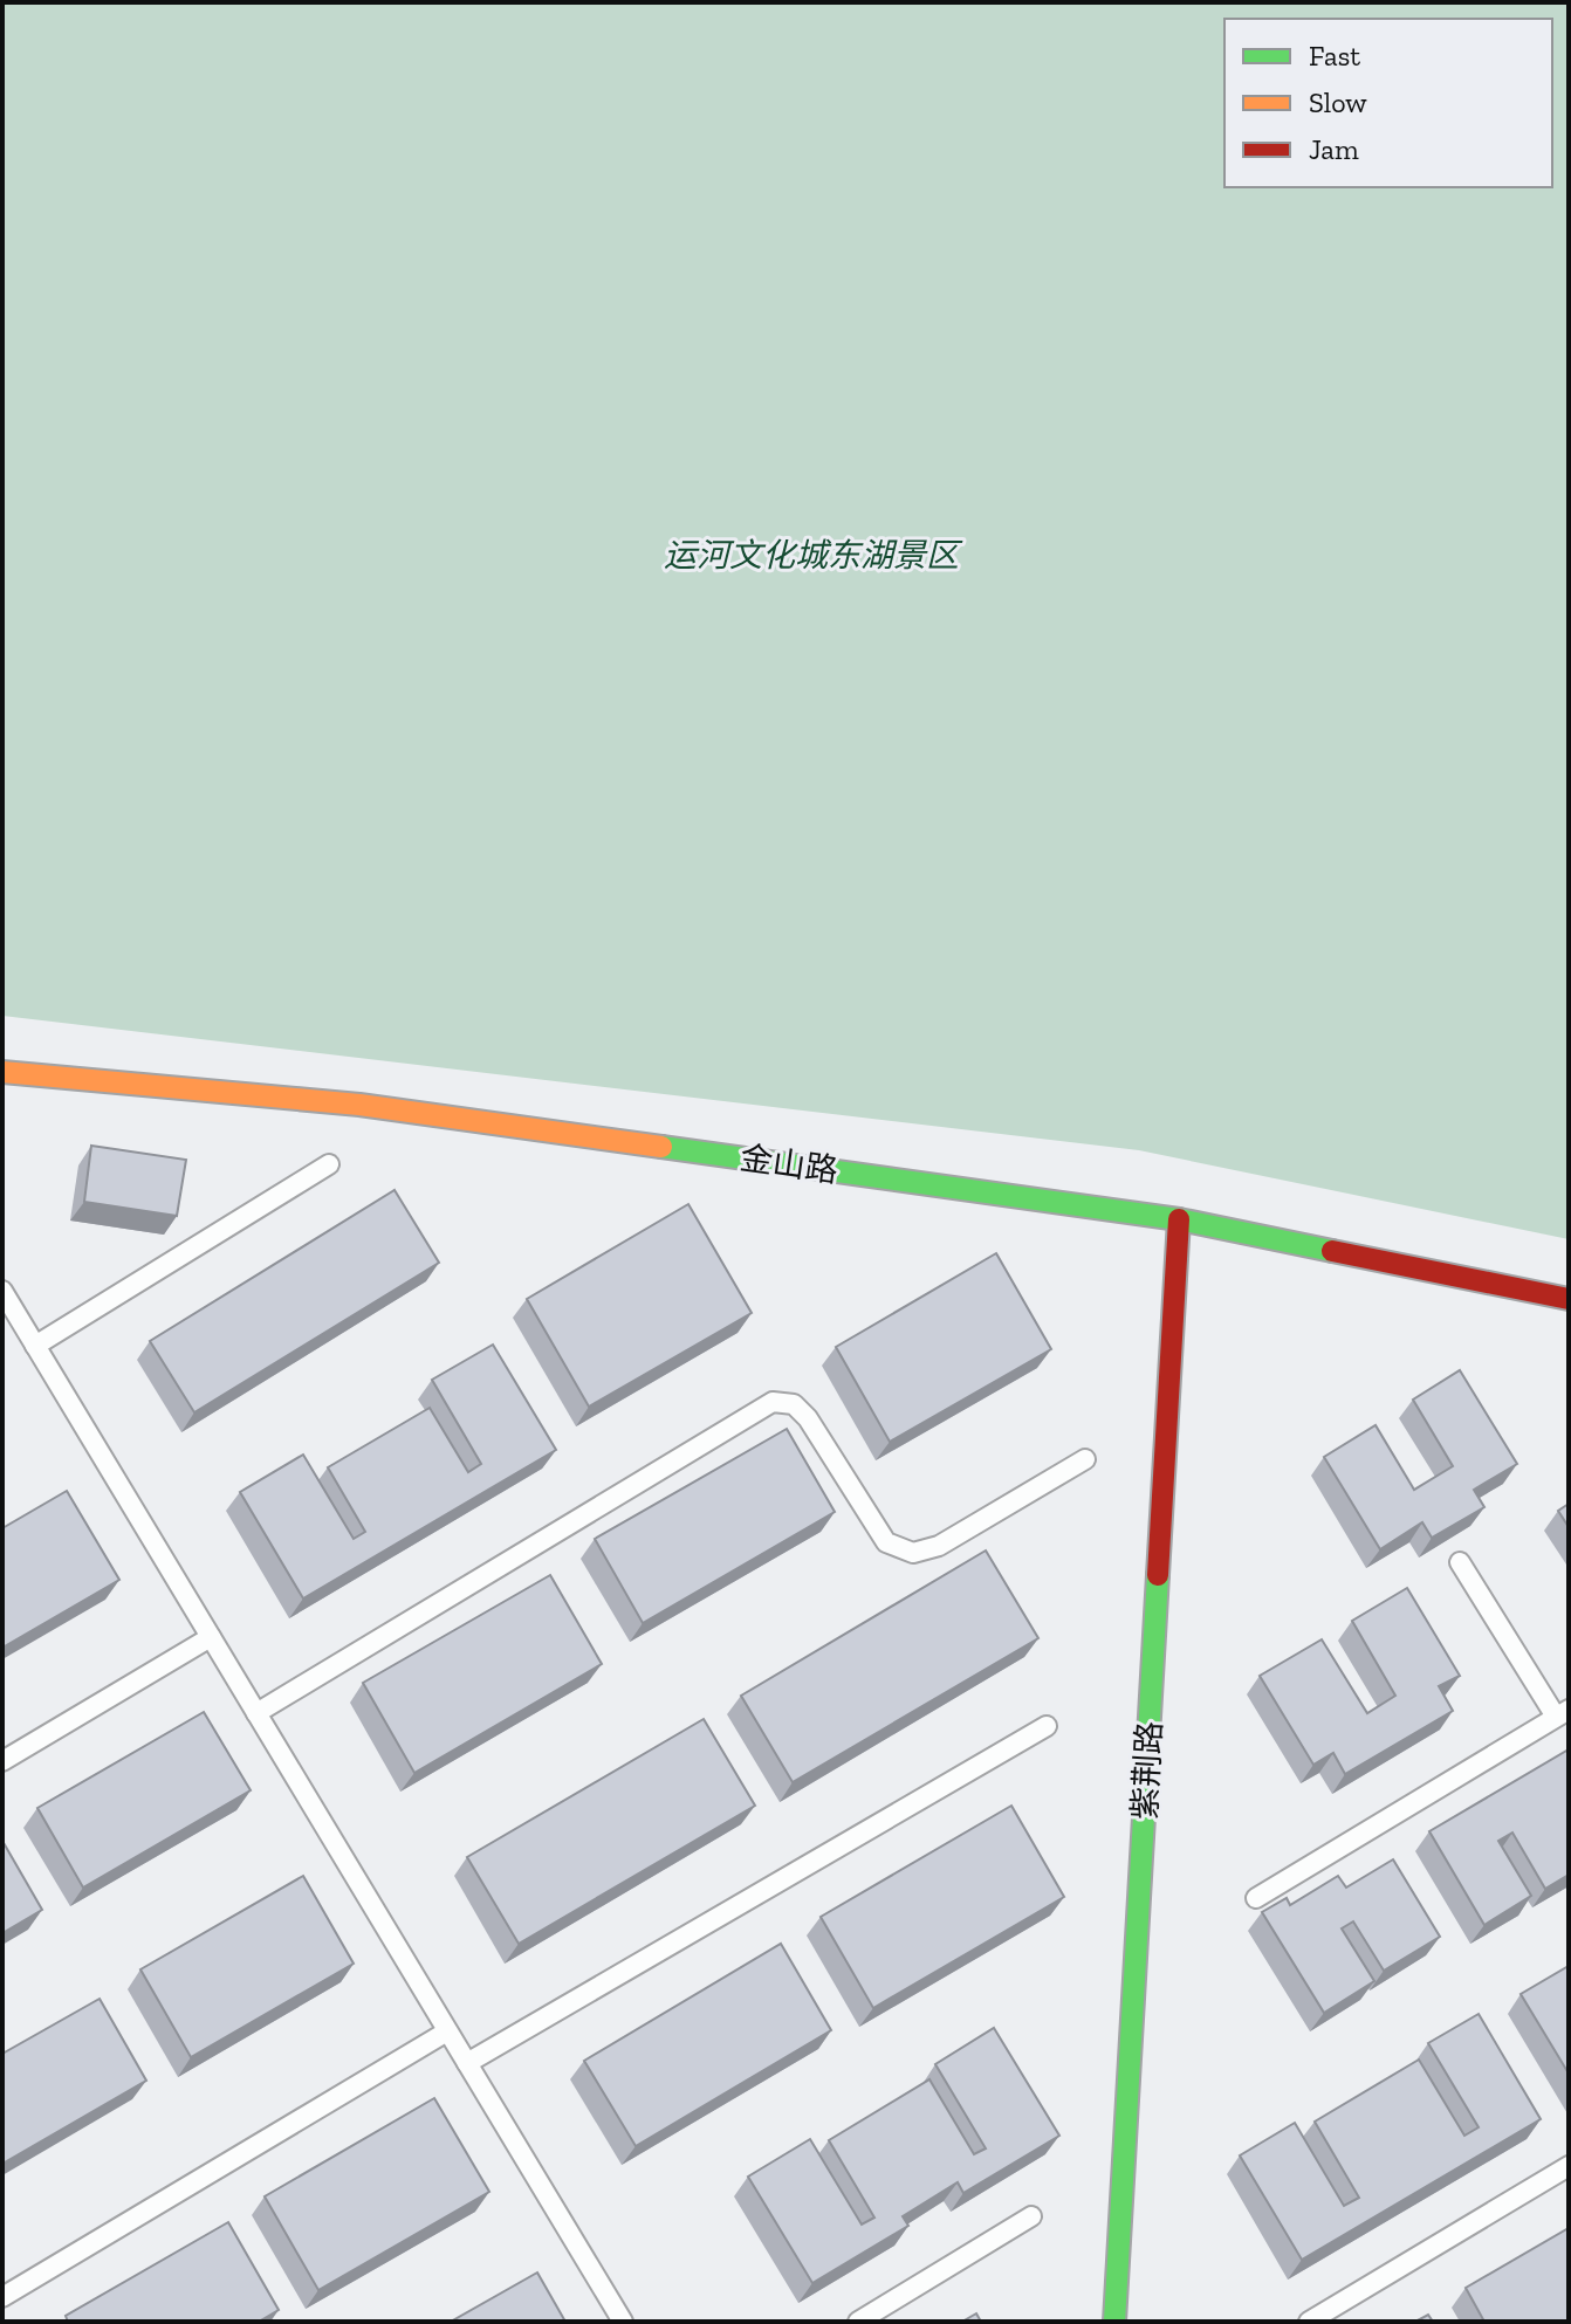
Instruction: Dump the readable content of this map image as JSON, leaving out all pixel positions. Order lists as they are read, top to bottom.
{
  "streets": {
    "street": ["金山路", "紫荆路"]
  },
  "crossings": [
    ["金山路", "紫荆路"]
  ],
  "parks": ["运河文化城东湖景区"],
  "legend": ["Fast", "Slow", "Jam"]
}
